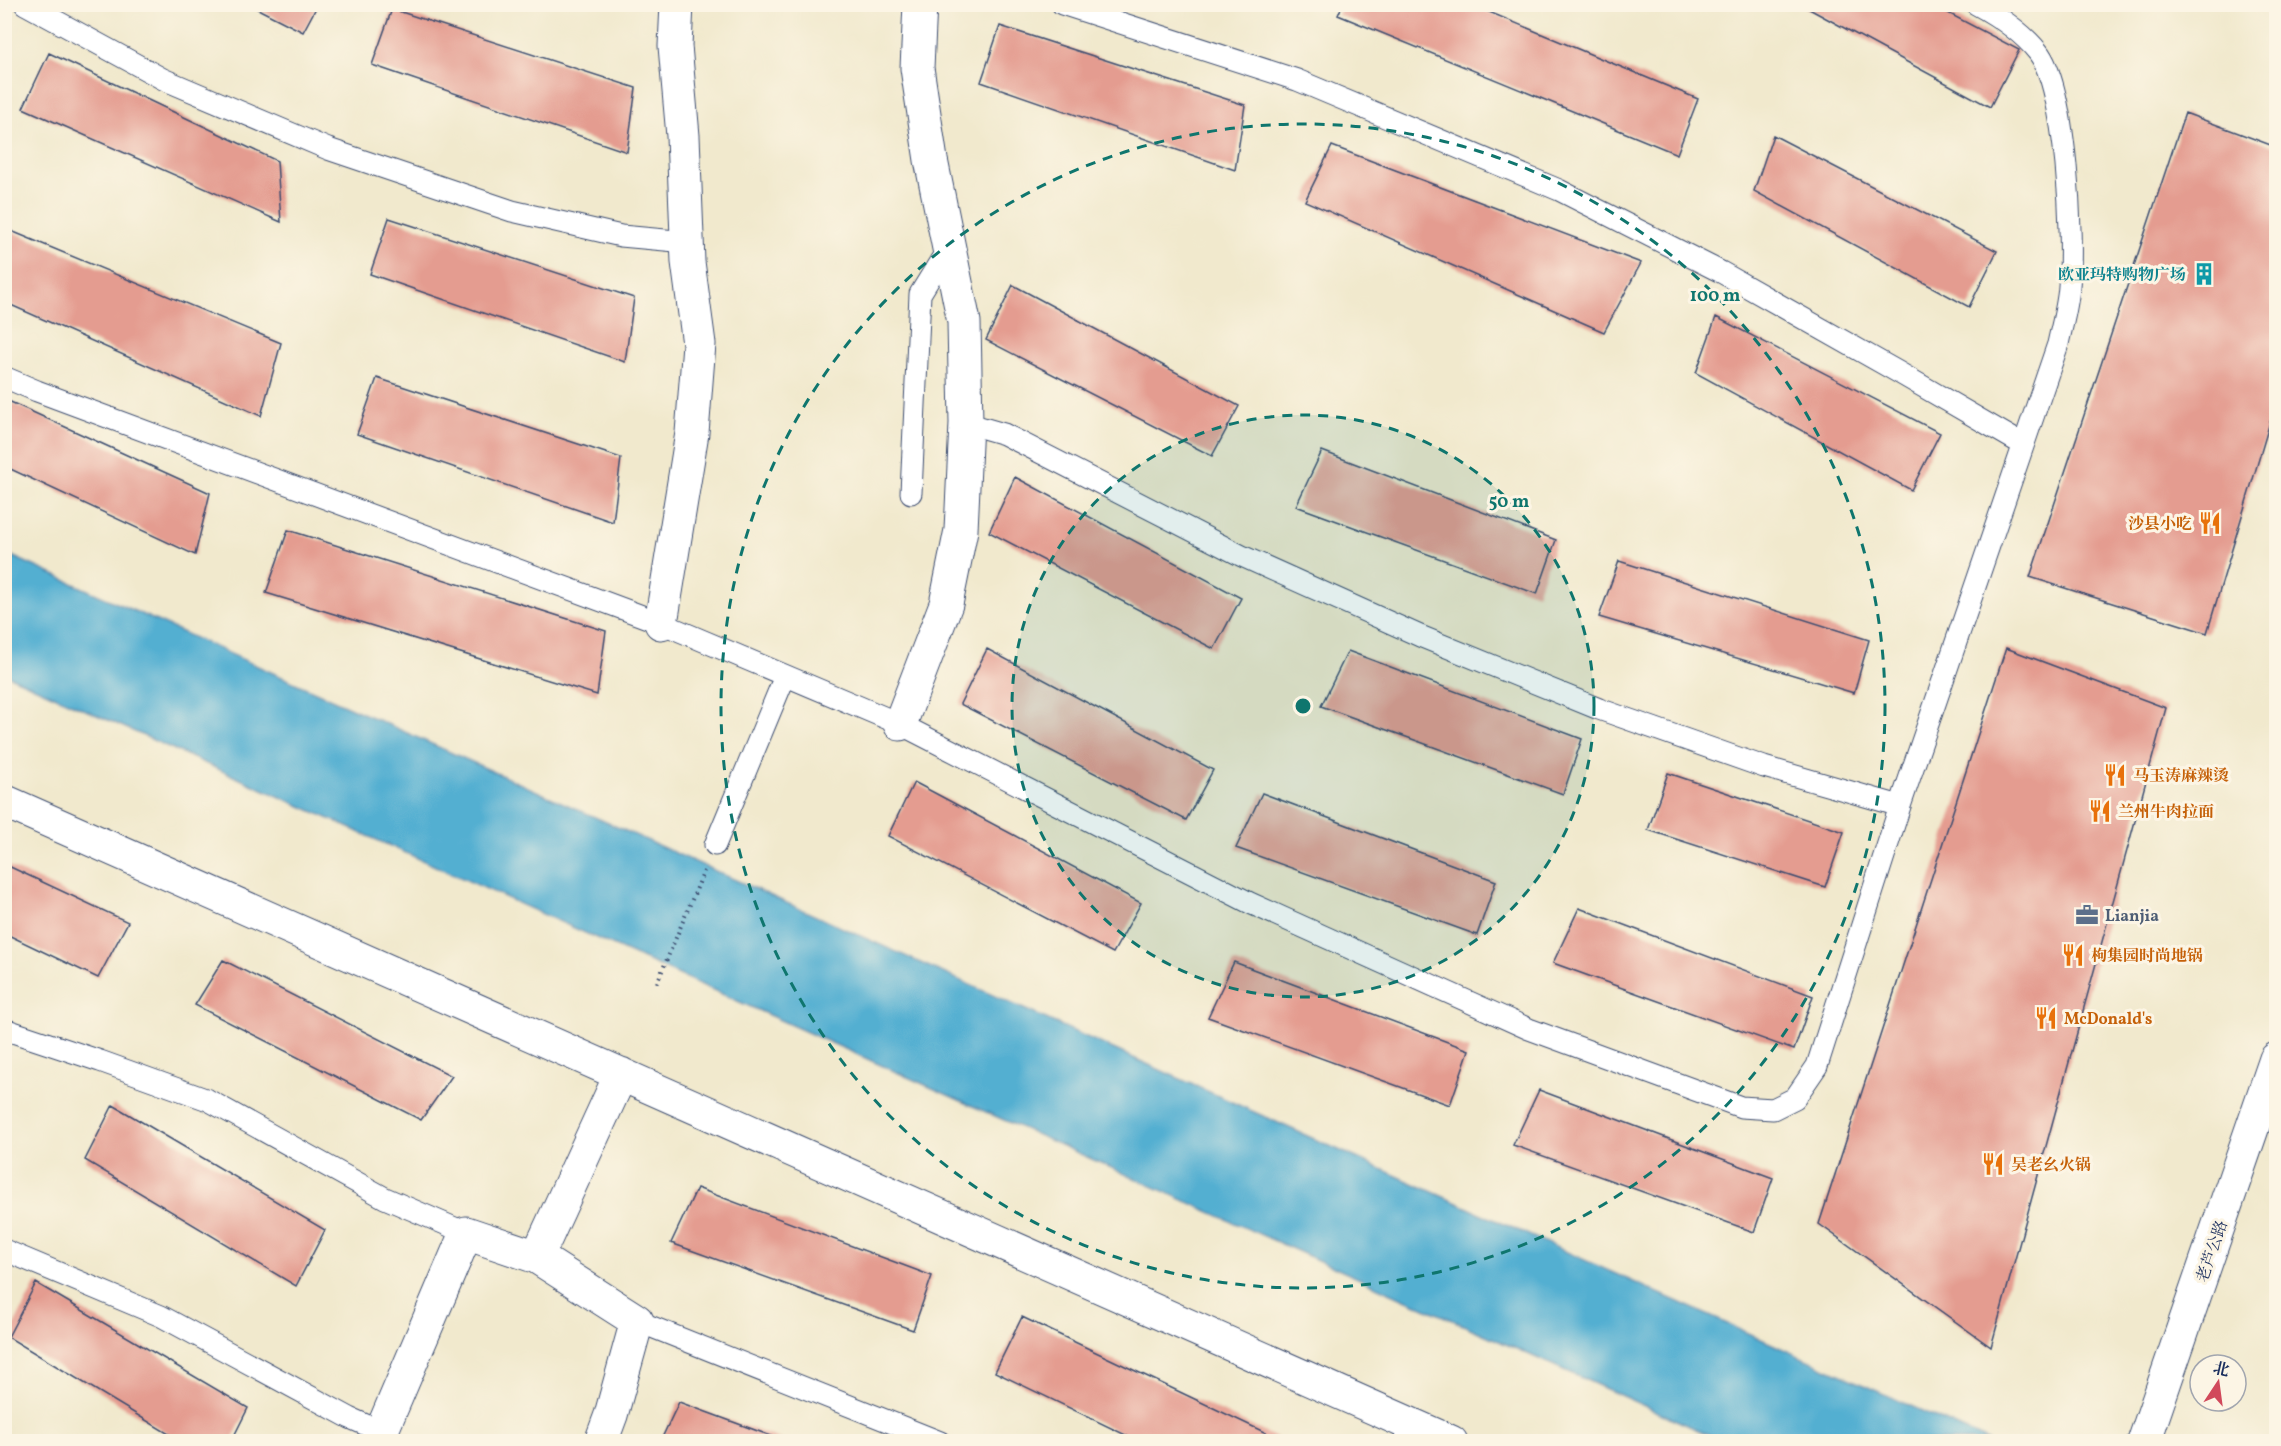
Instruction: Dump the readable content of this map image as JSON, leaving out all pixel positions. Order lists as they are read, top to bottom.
{
  "streets": {
    "street": ["老芦公路"]
  },
  "places": {
    "building": ["欧亚玛特购物广场"],
    "restaurant": [
      "沙县小吃",
      "马玉涛麻辣烫",
      "兰州牛肉拉面",
      "枸集园时尚地锅",
      "McDonald's",
      "吴老幺火锅"
    ],
    "office": ["Lianjia"]
  },
  "north": "top",
  "rings": ["100 m", "50 m"]
}
